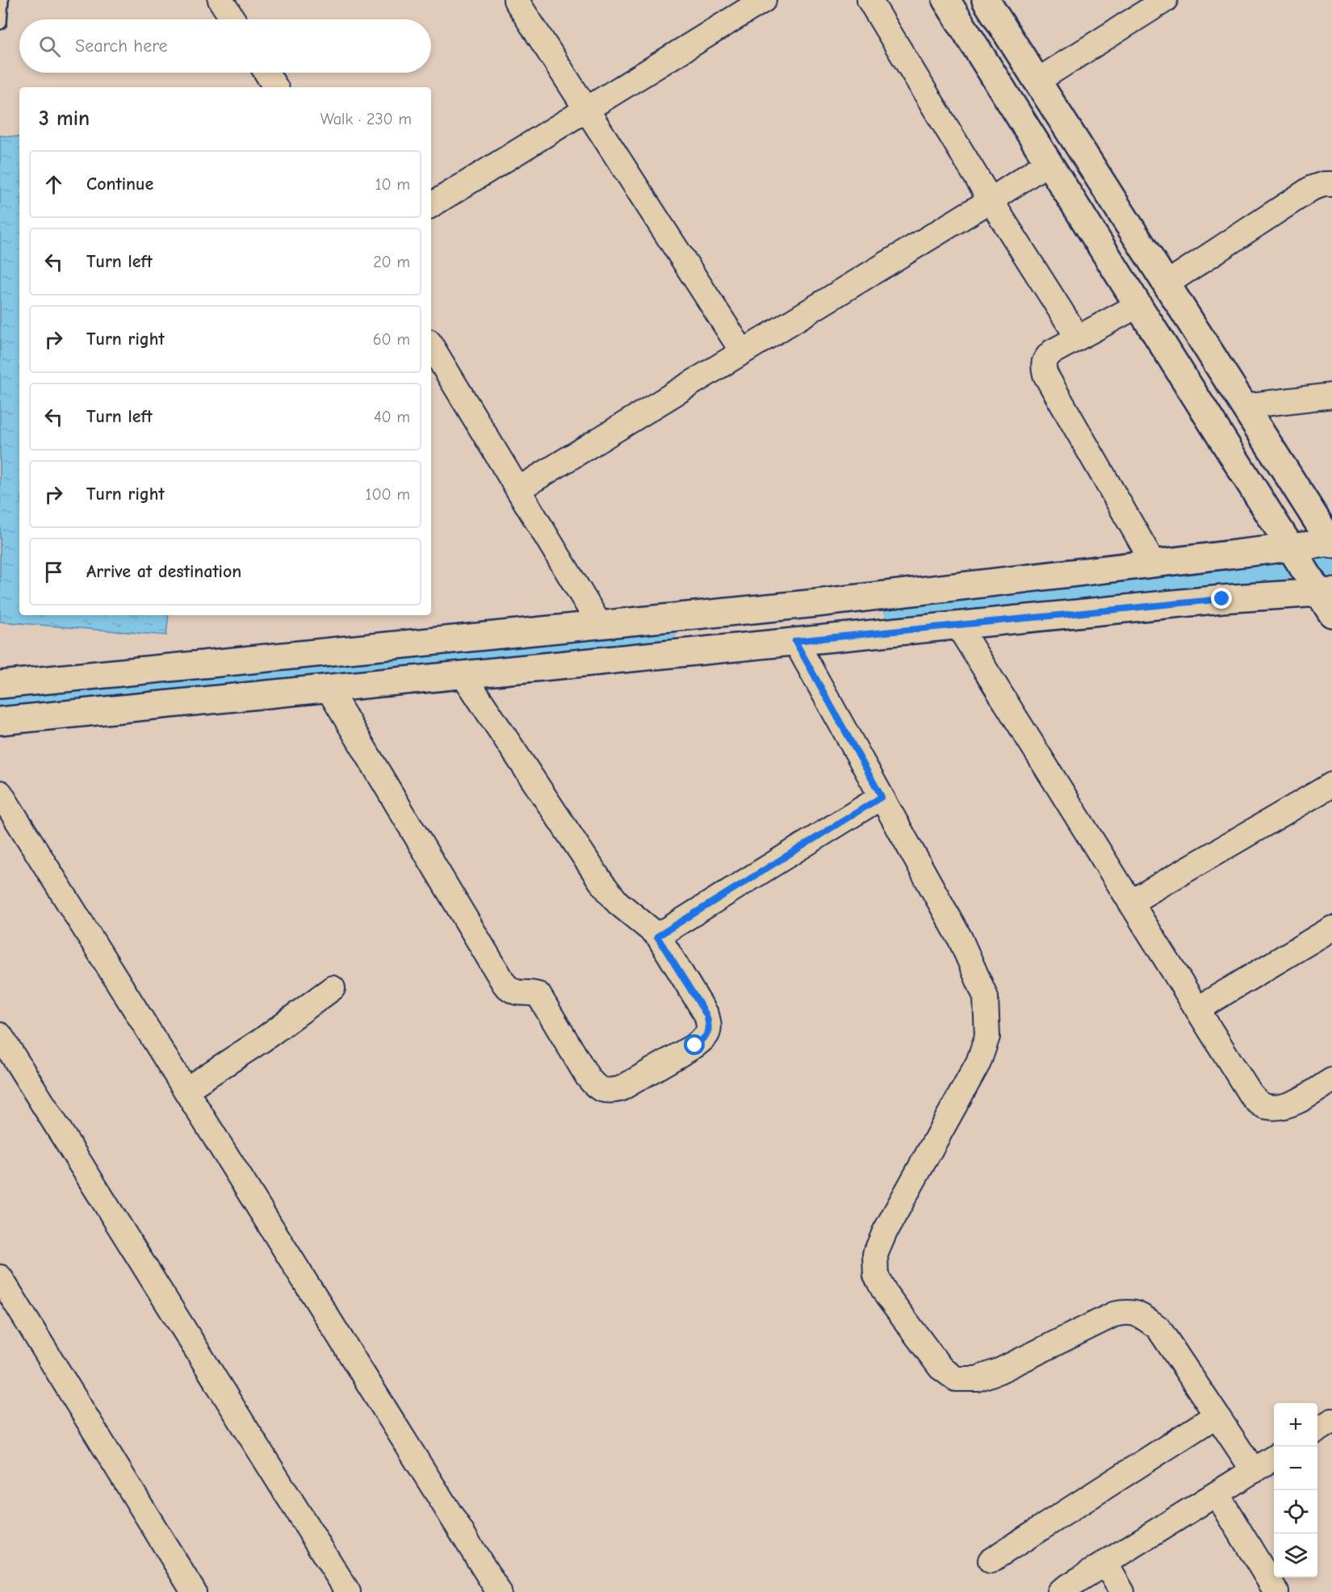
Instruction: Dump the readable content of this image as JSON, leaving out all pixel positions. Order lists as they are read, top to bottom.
{
  "page": {
    "search": "Search here",
    "heading": ["3 min", "Walk · 230 m"],
    "list": [
      ["Continue", "10 m"],
      ["Turn left", "20 m"],
      ["Turn right", "60 m"],
      ["Turn left", "40 m"],
      ["Turn right", "100 m"],
      "Arrive at destination"
    ],
    "map_buttons": ["+", "−"]
  }
}
